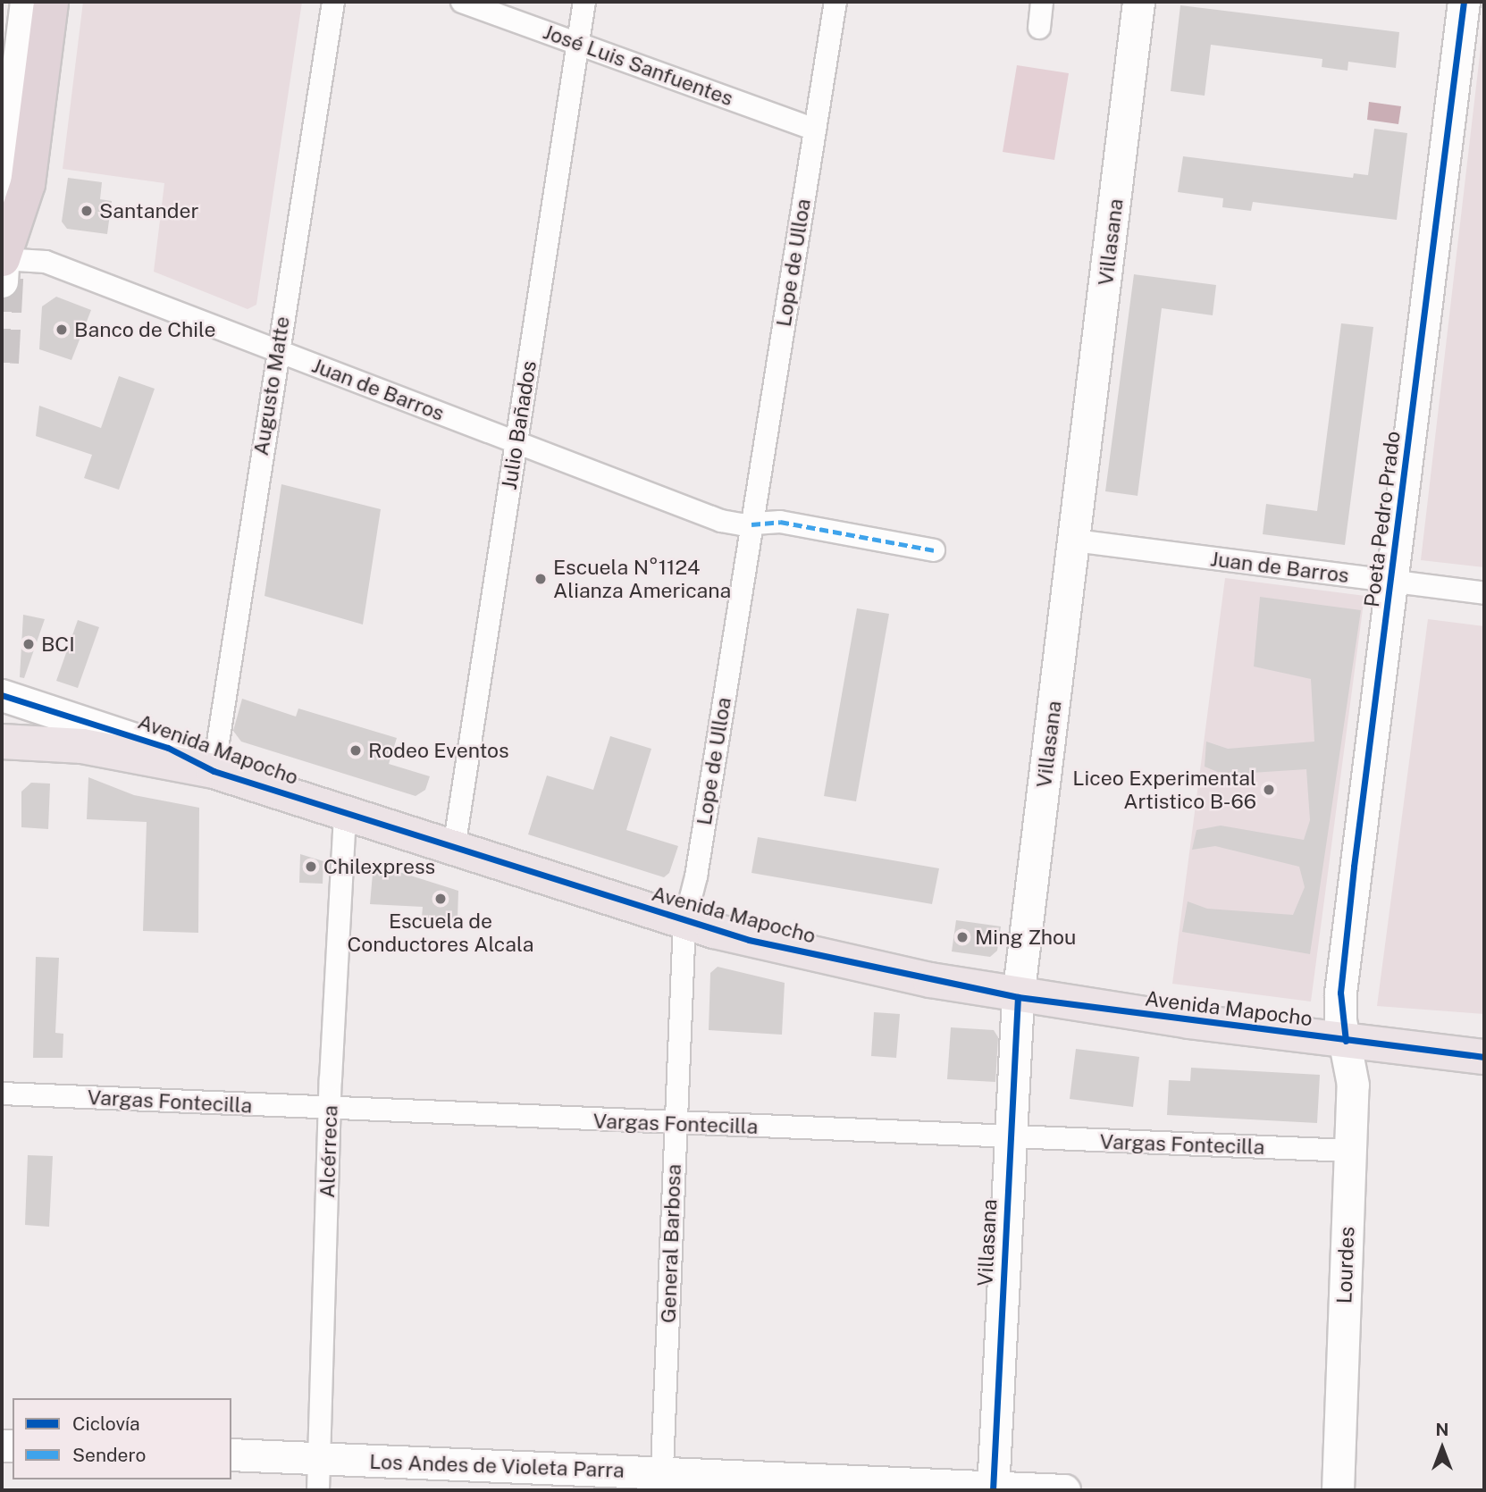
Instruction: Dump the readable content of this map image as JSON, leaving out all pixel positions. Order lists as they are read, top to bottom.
{
  "streets": {
    "main road": ["Avenida Mapocho"],
    "street": [
      "José Luis Sanfuentes",
      "Villasana",
      "Lope de Ulloa",
      "Augusto Matte",
      "Juan de Barros",
      "Julio Bañados",
      "Poeta Pedro Prado",
      "Vargas Fontecilla",
      "Alcérreca",
      "General Barbosa",
      "Lourdes",
      "Los Andes de Violeta Parra"
    ]
  },
  "crossings": [
    ["José Luis Sanfuentes", "Lope de Ulloa"],
    ["José Luis Sanfuentes", "Julio Bañados"],
    ["Villasana", "Juan de Barros"],
    ["Villasana", "Avenida Mapocho"],
    ["Villasana", "Vargas Fontecilla"],
    ["Villasana", "Los Andes de Violeta Parra"],
    ["Lope de Ulloa", "Juan de Barros"],
    ["Lope de Ulloa", "Avenida Mapocho"],
    ["Lope de Ulloa", "General Barbosa"],
    ["Augusto Matte", "Juan de Barros"],
    ["Augusto Matte", "Avenida Mapocho"],
    ["Juan de Barros", "Julio Bañados"],
    ["Juan de Barros", "Poeta Pedro Prado"],
    ["Julio Bañados", "Avenida Mapocho"],
    ["Poeta Pedro Prado", "Avenida Mapocho"],
    ["Poeta Pedro Prado", "Lourdes"],
    ["Avenida Mapocho", "Alcérreca"],
    ["Avenida Mapocho", "General Barbosa"],
    ["Avenida Mapocho", "Lourdes"],
    ["Vargas Fontecilla", "Alcérreca"],
    ["Vargas Fontecilla", "General Barbosa"],
    ["Vargas Fontecilla", "Lourdes"],
    ["Alcérreca", "Los Andes de Violeta Parra"],
    ["General Barbosa", "Los Andes de Violeta Parra"]
  ],
  "places": [
    "Santander",
    "Banco de Chile",
    "Escuela N°1124 Alianza Americana",
    "BCI",
    "Rodeo Eventos",
    "Liceo Experimental Artistico B-66",
    "Chilexpress",
    "Escuela de Conductores Alcala",
    "Ming Zhou"
  ],
  "legend": ["Ciclovía", "Sendero"],
  "north": "top"
}
